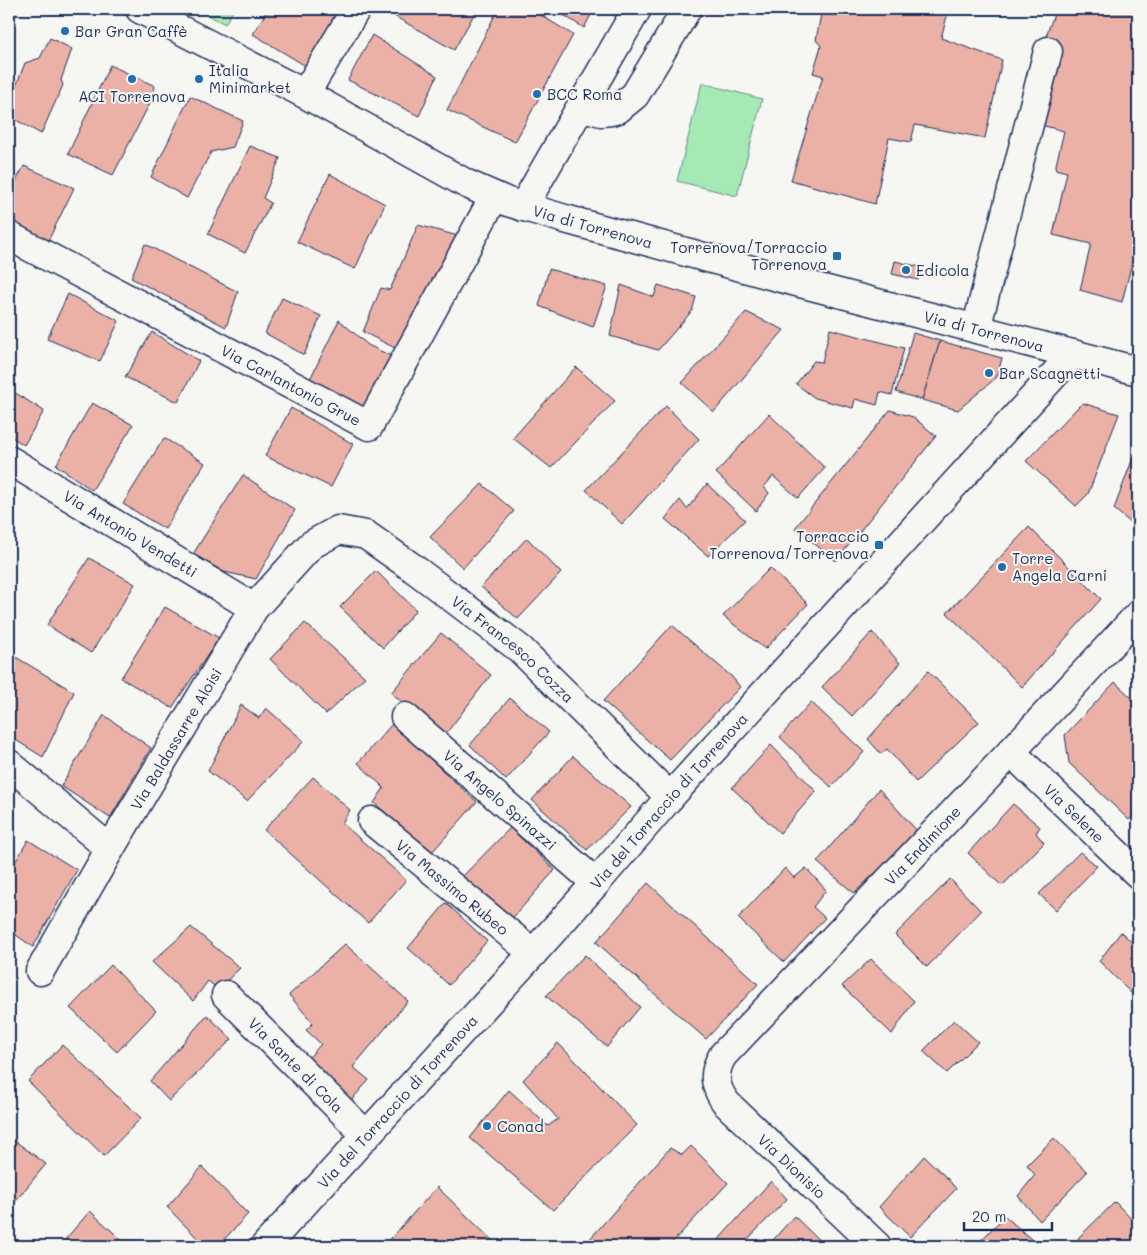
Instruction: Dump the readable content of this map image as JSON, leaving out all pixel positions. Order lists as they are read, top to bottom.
{
  "streets": {
    "street": [
      "Via di Torrenova",
      "Via Carlantonio Grue",
      "Via Antonio Vendetti",
      "Via Francesco Cozza",
      "Via Baldassarre Aloisi",
      "Via Angelo Spinazzi",
      "Via del Torraccio di Torrenova",
      "Via Selene",
      "Via Endimione",
      "Via Massimo Rubeo",
      "Via Sante di Cola",
      "Via Dionisio"
    ]
  },
  "crossings": [
    ["Via di Torrenova", "Via Carlantonio Grue"],
    ["Via di Torrenova", "Via del Torraccio di Torrenova"],
    ["Via Antonio Vendetti", "Via Baldassarre Aloisi"],
    ["Via Francesco Cozza", "Via Baldassarre Aloisi"],
    ["Via Francesco Cozza", "Via del Torraccio di Torrenova"],
    ["Via Angelo Spinazzi", "Via del Torraccio di Torrenova"],
    ["Via del Torraccio di Torrenova", "Via Massimo Rubeo"],
    ["Via del Torraccio di Torrenova", "Via Sante di Cola"],
    ["Via Selene", "Via Endimione"],
    ["Via Endimione", "Via Dionisio"]
  ],
  "places": {
    "other": [
      "Bar Gran Caffè",
      "ACI Torrenova",
      "Italia Minimarket",
      "BCC Roma",
      "Edicola",
      "Bar Scagnetti",
      "Torre Angela Carni",
      "Conad"
    ],
    "transit": ["Torrenova/Torraccio Torrenova", "Torraccio Torrenova/Torrenova"]
  },
  "scale_bar": "20 m"
}
